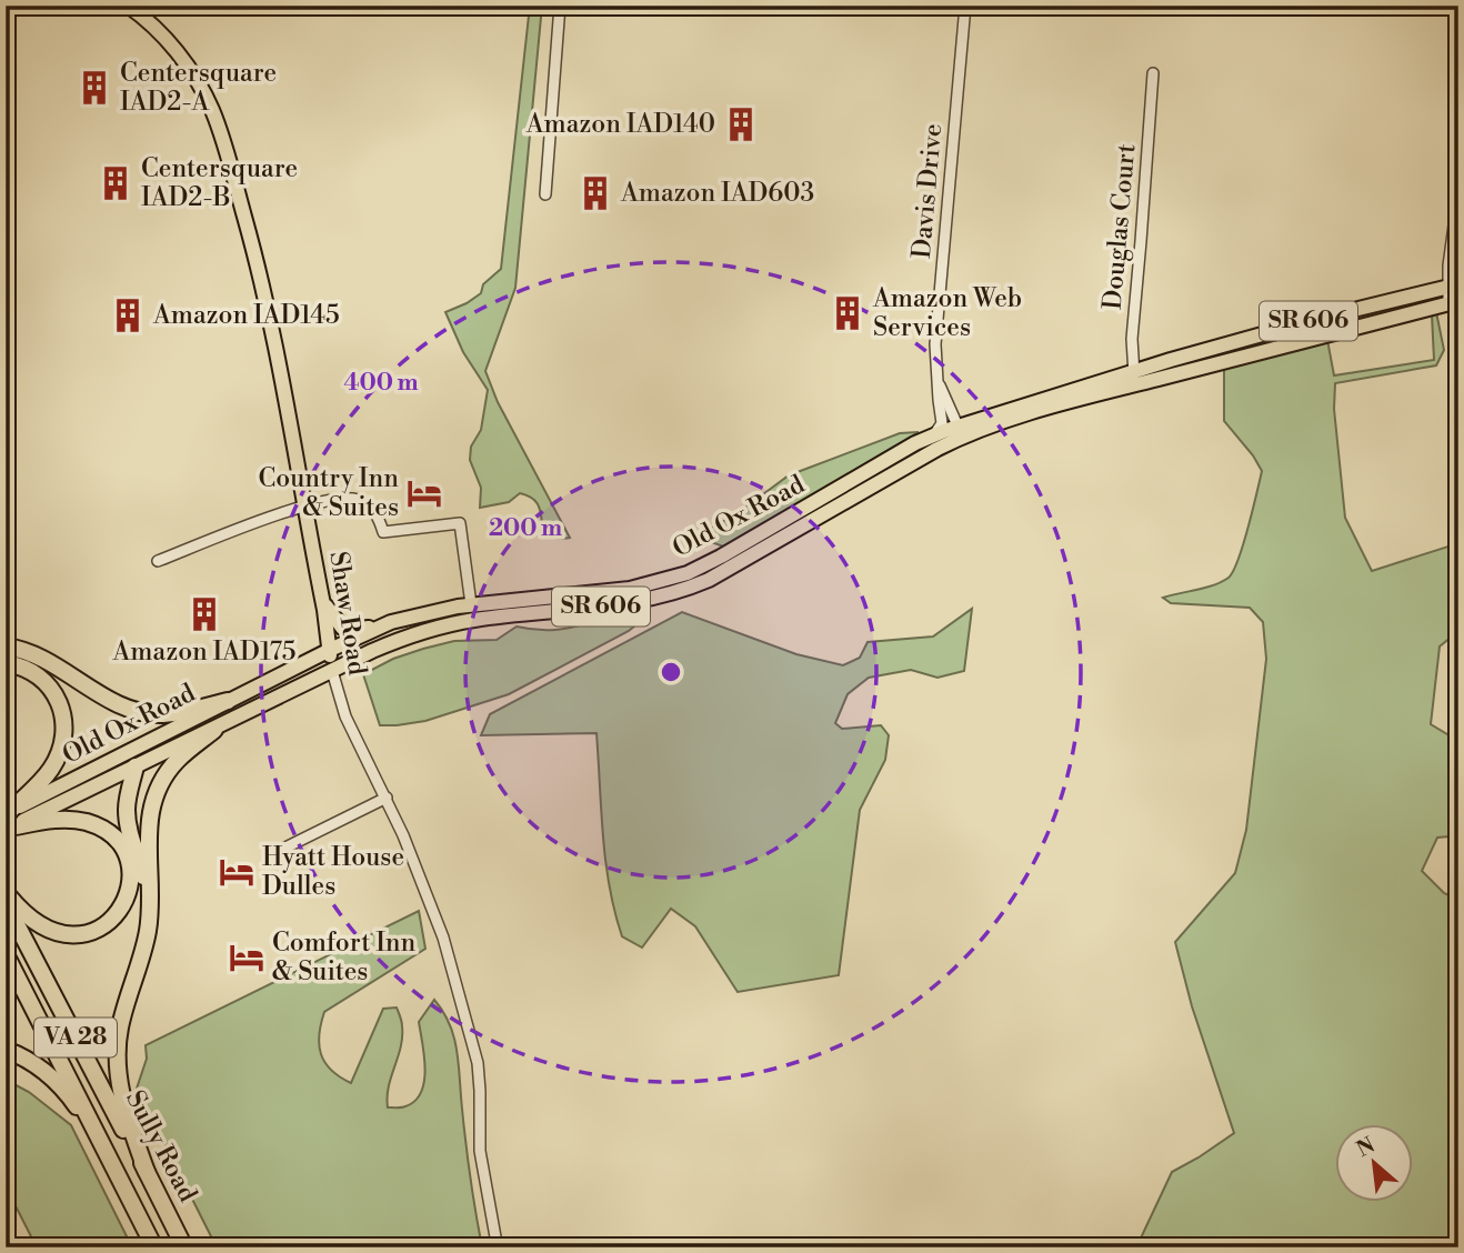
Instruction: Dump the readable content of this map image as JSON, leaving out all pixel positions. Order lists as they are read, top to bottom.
{
  "streets": {
    "highway": ["VA 28", "Sully Road"],
    "main road": ["SR 606", "Old Ox Road", "Shaw Road"],
    "street": ["Davis Drive", "Douglas Court"]
  },
  "crossings": [
    ["Davis Drive", "Old Ox Road"],
    ["Douglas Court", "Old Ox Road"],
    ["Old Ox Road", "Shaw Road"]
  ],
  "places": {
    "building": [
      "Centersquare IAD2-A",
      "Amazon IAD140",
      "Centersquare IAD2-B",
      "Amazon IAD603",
      "Amazon Web Services",
      "Amazon IAD145",
      "Amazon IAD175"
    ],
    "hotel": ["Country Inn & Suites", "Hyatt House Dulles", "Comfort Inn & Suites"]
  },
  "north": "top left",
  "rings": ["400 m", "200 m"]
}
